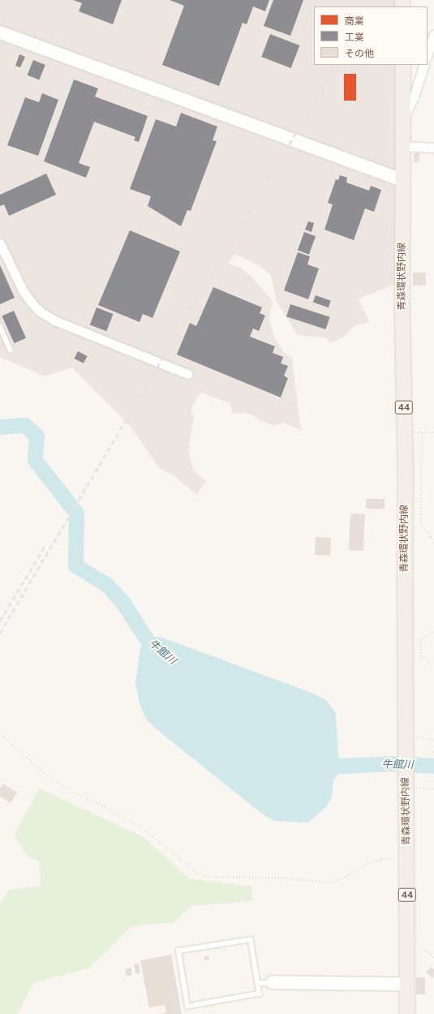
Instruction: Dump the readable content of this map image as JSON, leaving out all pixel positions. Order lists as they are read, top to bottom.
{
  "streets": {
    "main road": ["青森環状野内線", "44"]
  },
  "water": ["牛館川"],
  "legend": ["商業", "工業", "その他"]
}
